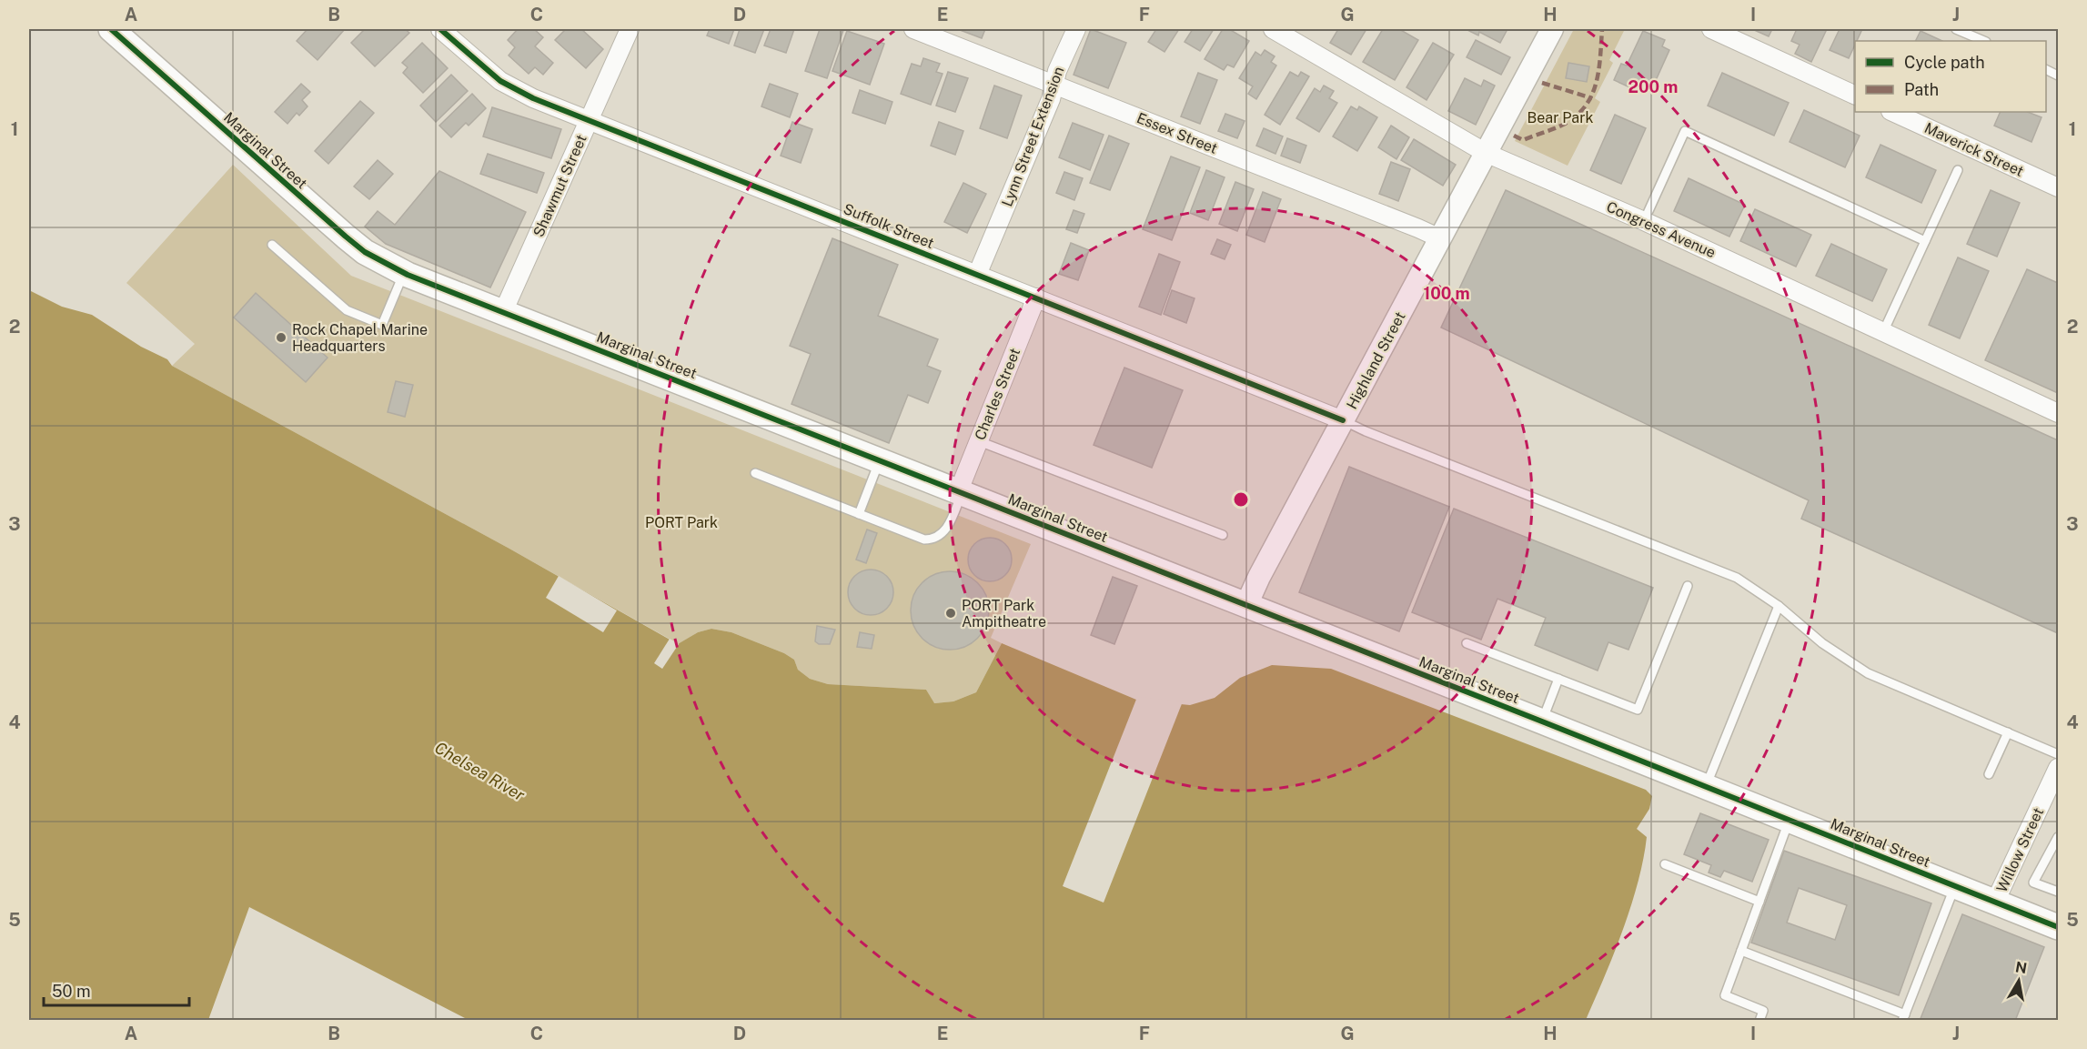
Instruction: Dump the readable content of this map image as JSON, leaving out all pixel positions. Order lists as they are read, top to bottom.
{
  "streets": {
    "main road": ["Marginal Street"],
    "street": [
      "Essex Street",
      "Lynn Street Extension",
      "Maverick Street",
      "Shawmut Street",
      "Suffolk Street",
      "Congress Avenue",
      "Highland Street",
      "Charles Street",
      "Willow Street"
    ]
  },
  "crossings": [
    ["Essex Street", "Lynn Street Extension"],
    ["Essex Street", "Highland Street"],
    ["Lynn Street Extension", "Suffolk Street"],
    ["Marginal Street", "Shawmut Street"],
    ["Marginal Street", "Highland Street"],
    ["Marginal Street", "Charles Street"],
    ["Marginal Street", "Willow Street"],
    ["Shawmut Street", "Suffolk Street"],
    ["Suffolk Street", "Highland Street"],
    ["Suffolk Street", "Charles Street"],
    ["Congress Avenue", "Highland Street"]
  ],
  "water": ["Chelsea River"],
  "parks": ["Bear Park", "PORT Park"],
  "places": ["Rock Chapel Marine Headquarters", "PORT Park Ampitheatre"],
  "legend": ["Cycle path", "Path"],
  "scale_bar": "50 m",
  "north": "top",
  "grid": {
    "columns": [
      "A",
      "B",
      "C",
      "D",
      "E",
      "F",
      "G",
      "H",
      "I",
      "J"
    ],
    "rows": [
      "1",
      "2",
      "3",
      "4",
      "5"
    ]
  },
  "rings": ["200 m", "100 m"]
}
